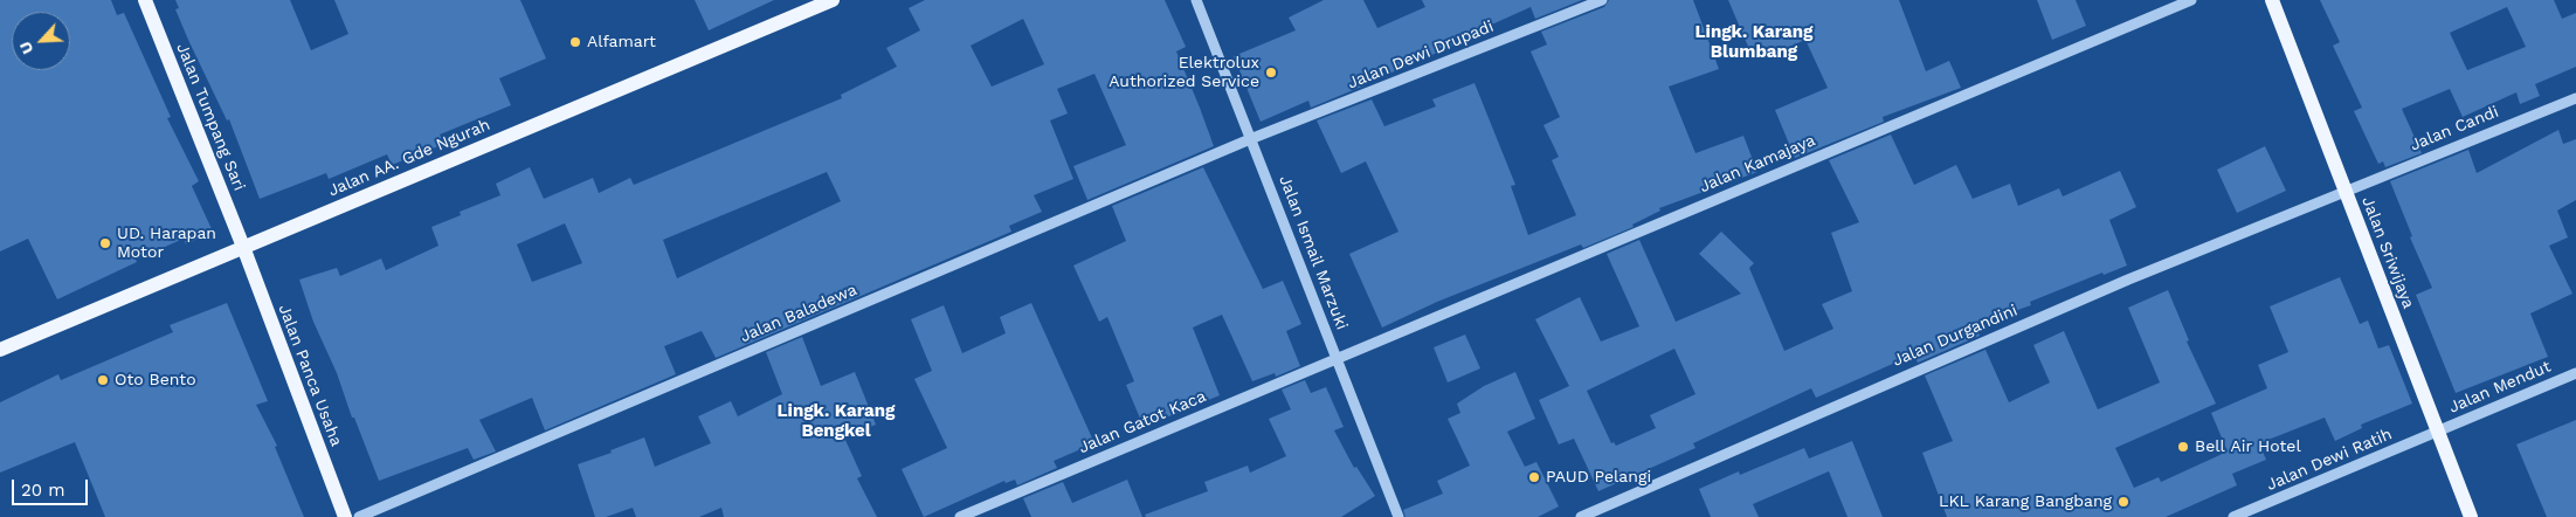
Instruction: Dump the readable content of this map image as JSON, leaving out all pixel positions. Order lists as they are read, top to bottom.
{
  "streets": {
    "main road": [
      "Jalan Tumpang Sari",
      "Jalan AA. Gde Ngurah",
      "Jalan Sriwijaya",
      "Jalan Panca Usaha"
    ],
    "street": [
      "Jalan Dewi Drupadi",
      "Jalan Candi",
      "Jalan Kamajaya",
      "Jalan Ismail Marzuki",
      "Jalan Baladewa",
      "Jalan Durgandini",
      "Jalan Mendut",
      "Jalan Gatot Kaca",
      "Jalan Dewi Ratih"
    ]
  },
  "crossings": [
    ["Jalan Dewi Drupadi", "Jalan Ismail Marzuki"],
    ["Jalan Dewi Drupadi", "Jalan Baladewa"],
    ["Jalan Tumpang Sari", "Jalan AA. Gde Ngurah"],
    ["Jalan Tumpang Sari", "Jalan Panca Usaha"],
    ["Jalan Candi", "Jalan Sriwijaya"],
    ["Jalan Candi", "Jalan Durgandini"],
    ["Jalan AA. Gde Ngurah", "Jalan Panca Usaha"],
    ["Jalan Kamajaya", "Jalan Ismail Marzuki"],
    ["Jalan Kamajaya", "Jalan Gatot Kaca"],
    ["Jalan Ismail Marzuki", "Jalan Baladewa"],
    ["Jalan Ismail Marzuki", "Jalan Gatot Kaca"],
    ["Jalan Sriwijaya", "Jalan Durgandini"],
    ["Jalan Sriwijaya", "Jalan Mendut"],
    ["Jalan Sriwijaya", "Jalan Dewi Ratih"],
    ["Jalan Mendut", "Jalan Dewi Ratih"]
  ],
  "districts": ["Lingk. Karang Blumbang", "Lingk. Karang Bengkel"],
  "places": [
    "Alfamart",
    "Elektrolux Authorized Service",
    "UD. Harapan Motor",
    "Oto Bento",
    "Bell Air Hotel",
    "PAUD Pelangi",
    "LKL Karang Bangbang"
  ],
  "scale_bar": "20 m",
  "north": "bottom left"
}
